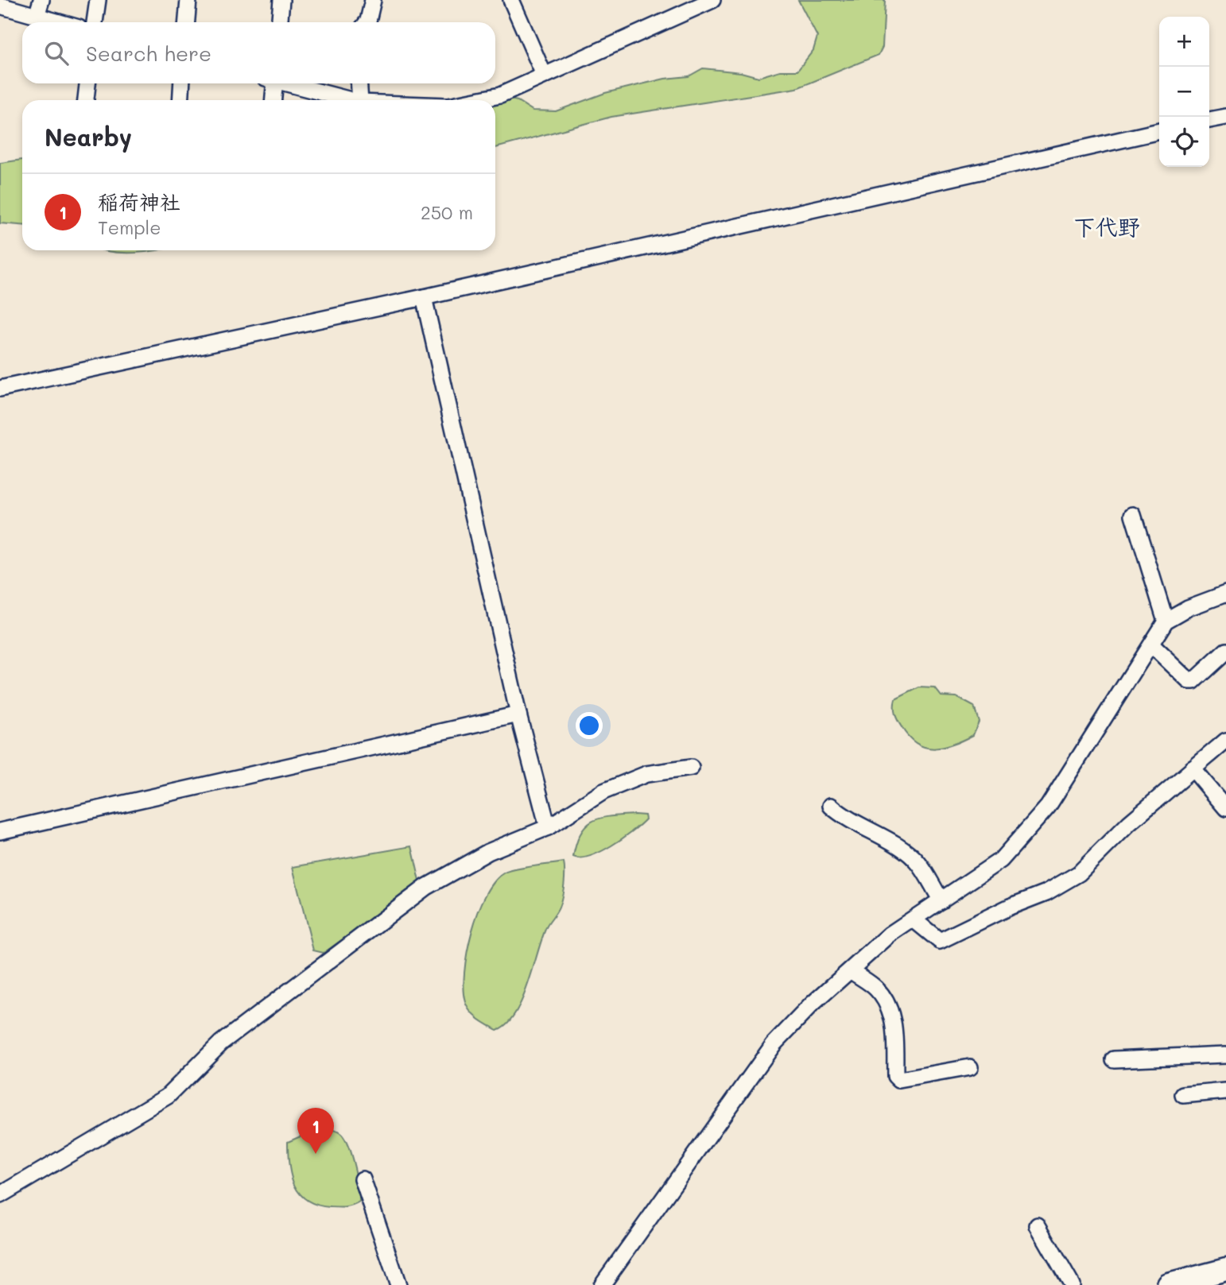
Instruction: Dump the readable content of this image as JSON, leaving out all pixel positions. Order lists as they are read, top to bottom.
{
  "districts": ["下代野"],
  "page": {
    "map_buttons": ["+", "−"],
    "search": "Search here",
    "heading": "Nearby",
    "list": [
      {
        "mark": "1",
        "name": "稲荷神社",
        "note": "Temple",
        "value": "250 m"
      }
    ],
    "pins": "1"
  }
}
